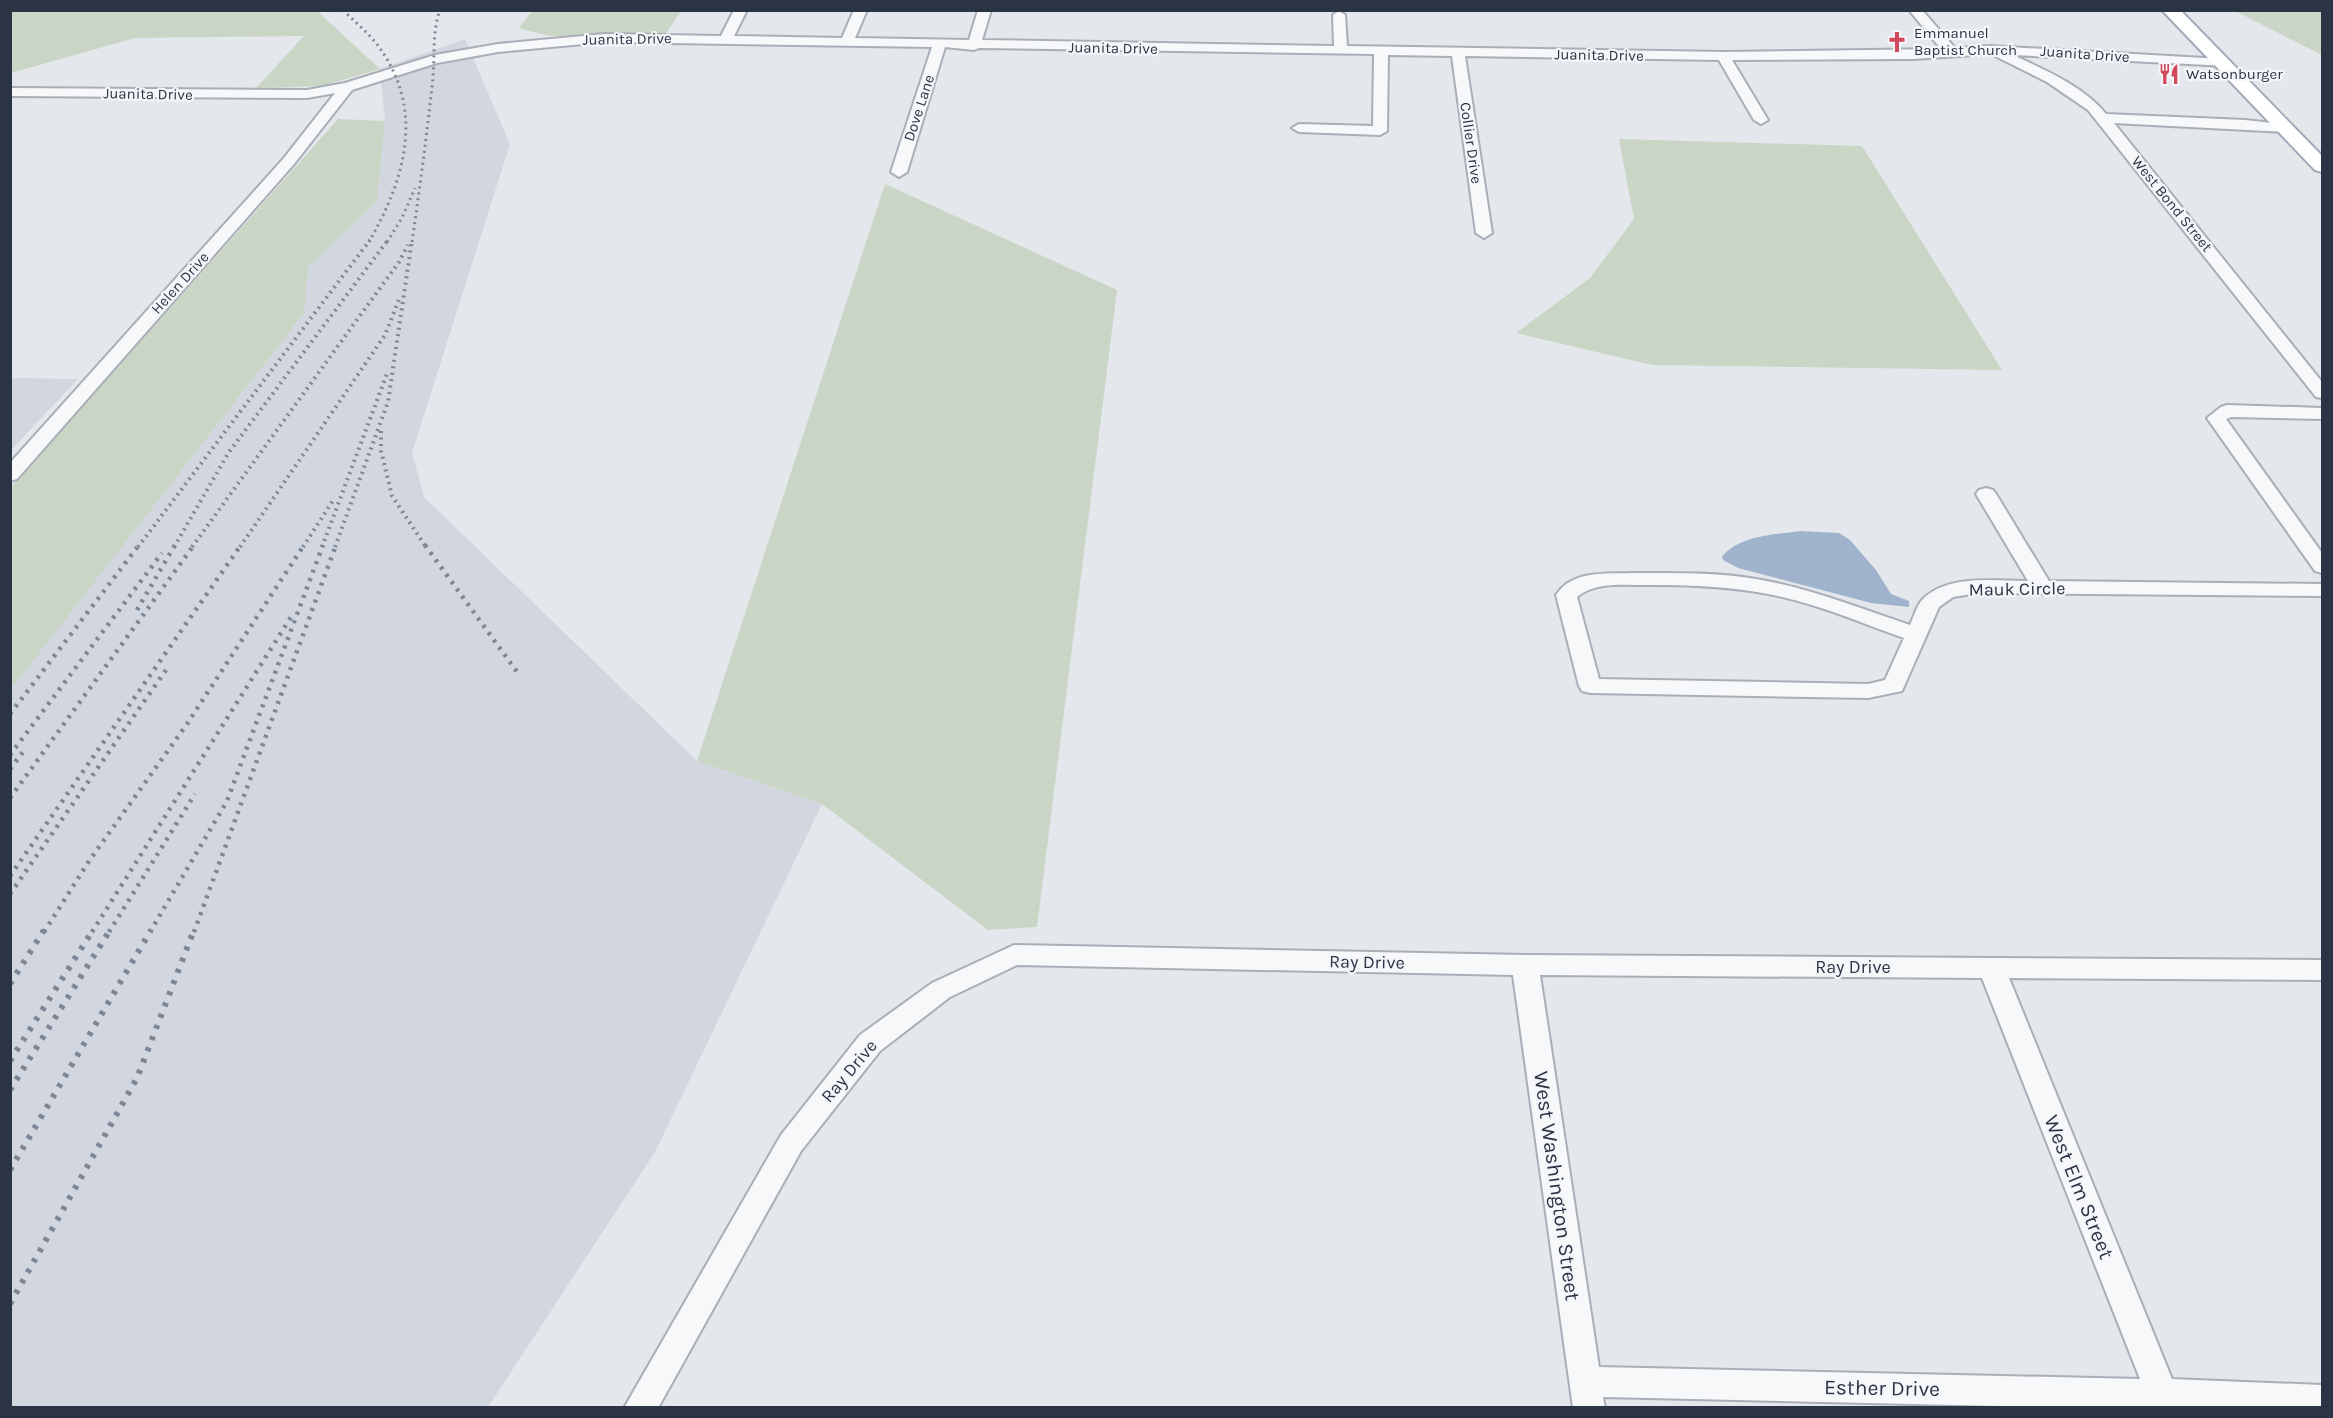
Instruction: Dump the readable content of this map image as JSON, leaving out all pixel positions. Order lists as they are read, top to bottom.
{
  "streets": {
    "street": [
      "Juanita Drive",
      "Dove Lane",
      "Collier Drive",
      "West Bond Street",
      "Helen Drive",
      "Mauk Circle",
      "Ray Drive",
      "West Washington Street",
      "West Elm Street",
      "Esther Drive"
    ]
  },
  "crossings": [
    ["Juanita Drive", "Dove Lane"],
    ["Juanita Drive", "Collier Drive"],
    ["Juanita Drive", "West Bond Street"],
    ["Juanita Drive", "Helen Drive"],
    ["Ray Drive", "West Washington Street"],
    ["Ray Drive", "West Elm Street"],
    ["West Washington Street", "Esther Drive"],
    ["West Elm Street", "Esther Drive"]
  ],
  "places": {
    "church": ["Emmanuel Baptist Church"],
    "restaurant": ["Watsonburger"]
  }
}
